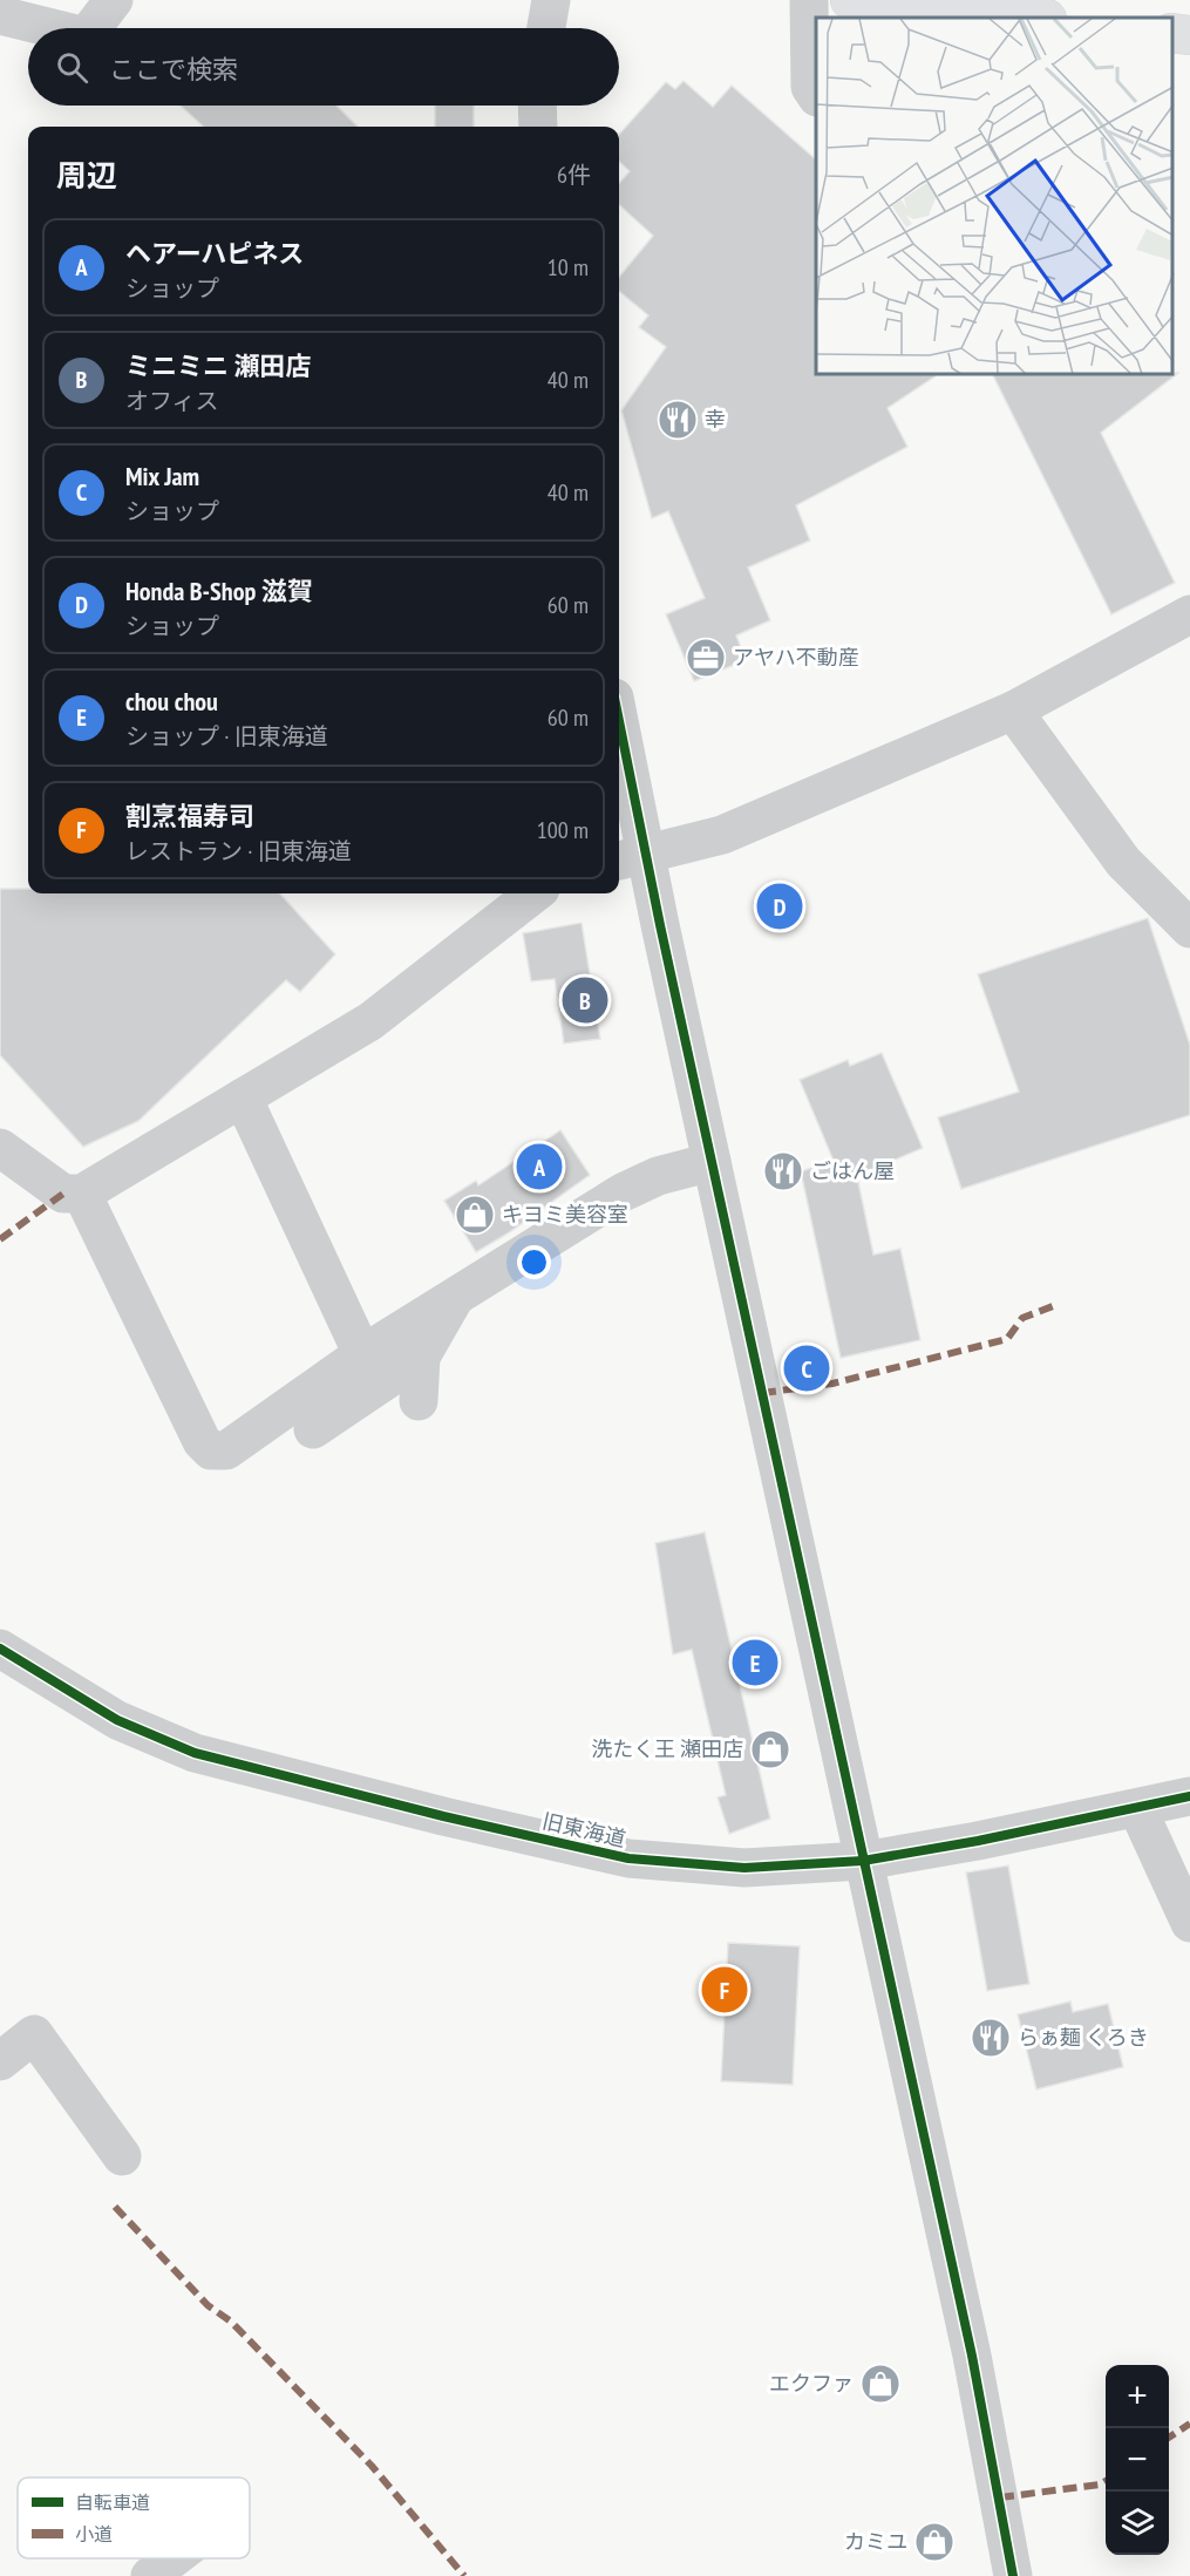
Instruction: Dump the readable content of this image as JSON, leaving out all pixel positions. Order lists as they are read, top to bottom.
{
  "streets": {
    "street": ["旧東海道"]
  },
  "places": {
    "restaurant": ["幸", "ごはん屋", "らぁ麺 くろき"],
    "office": ["アヤハ不動産"],
    "shop": [
      "キヨミ美容室",
      "洗たく王 瀬田店",
      "エクファ",
      "カミユ"
    ]
  },
  "legend": ["自転車道", "小道"],
  "page": {
    "search": "ここで検索",
    "heading": ["周辺", "6件"],
    "list": [
      {
        "mark": "A",
        "name": "ヘアーハピネス",
        "note": "ショップ",
        "value": "10 m"
      },
      {
        "mark": "B",
        "name": "ミニミニ 瀬田店",
        "note": "オフィス",
        "value": "40 m"
      },
      {
        "mark": "C",
        "name": "Mix Jam",
        "note": "ショップ",
        "value": "40 m"
      },
      {
        "mark": "D",
        "name": "Honda B-Shop 滋賀",
        "note": "ショップ",
        "value": "60 m"
      },
      {
        "mark": "E",
        "name": "chou chou",
        "note": "ショップ · 旧東海道",
        "value": "60 m"
      },
      {
        "mark": "F",
        "name": "割烹福寿司",
        "note": "レストラン · 旧東海道",
        "value": "100 m"
      }
    ],
    "pins": [
      "D",
      "B",
      "A",
      "C",
      "E",
      "F"
    ],
    "map_buttons": ["+", "−"]
  }
}
